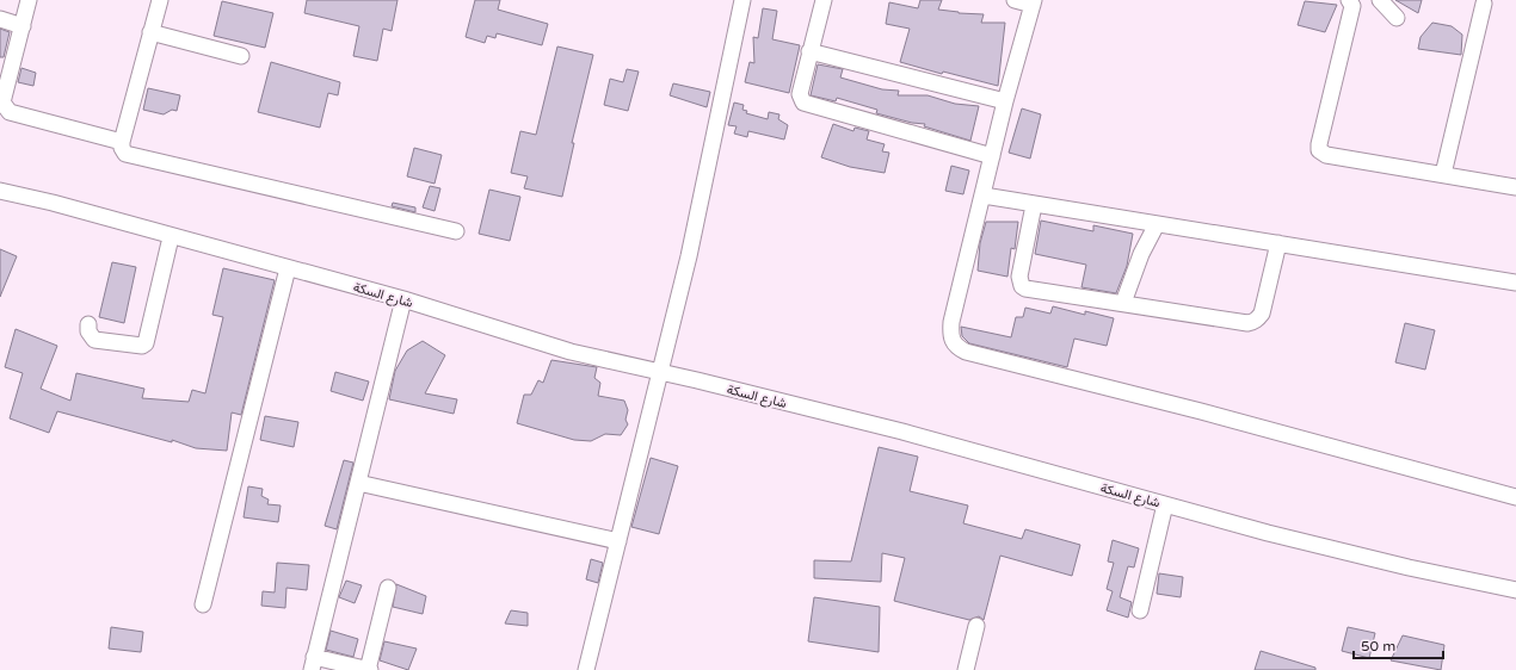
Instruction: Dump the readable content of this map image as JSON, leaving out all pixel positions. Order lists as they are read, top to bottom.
{
  "streets": {
    "street": ["شارع السكة"]
  },
  "scale_bar": "50 m"
}
